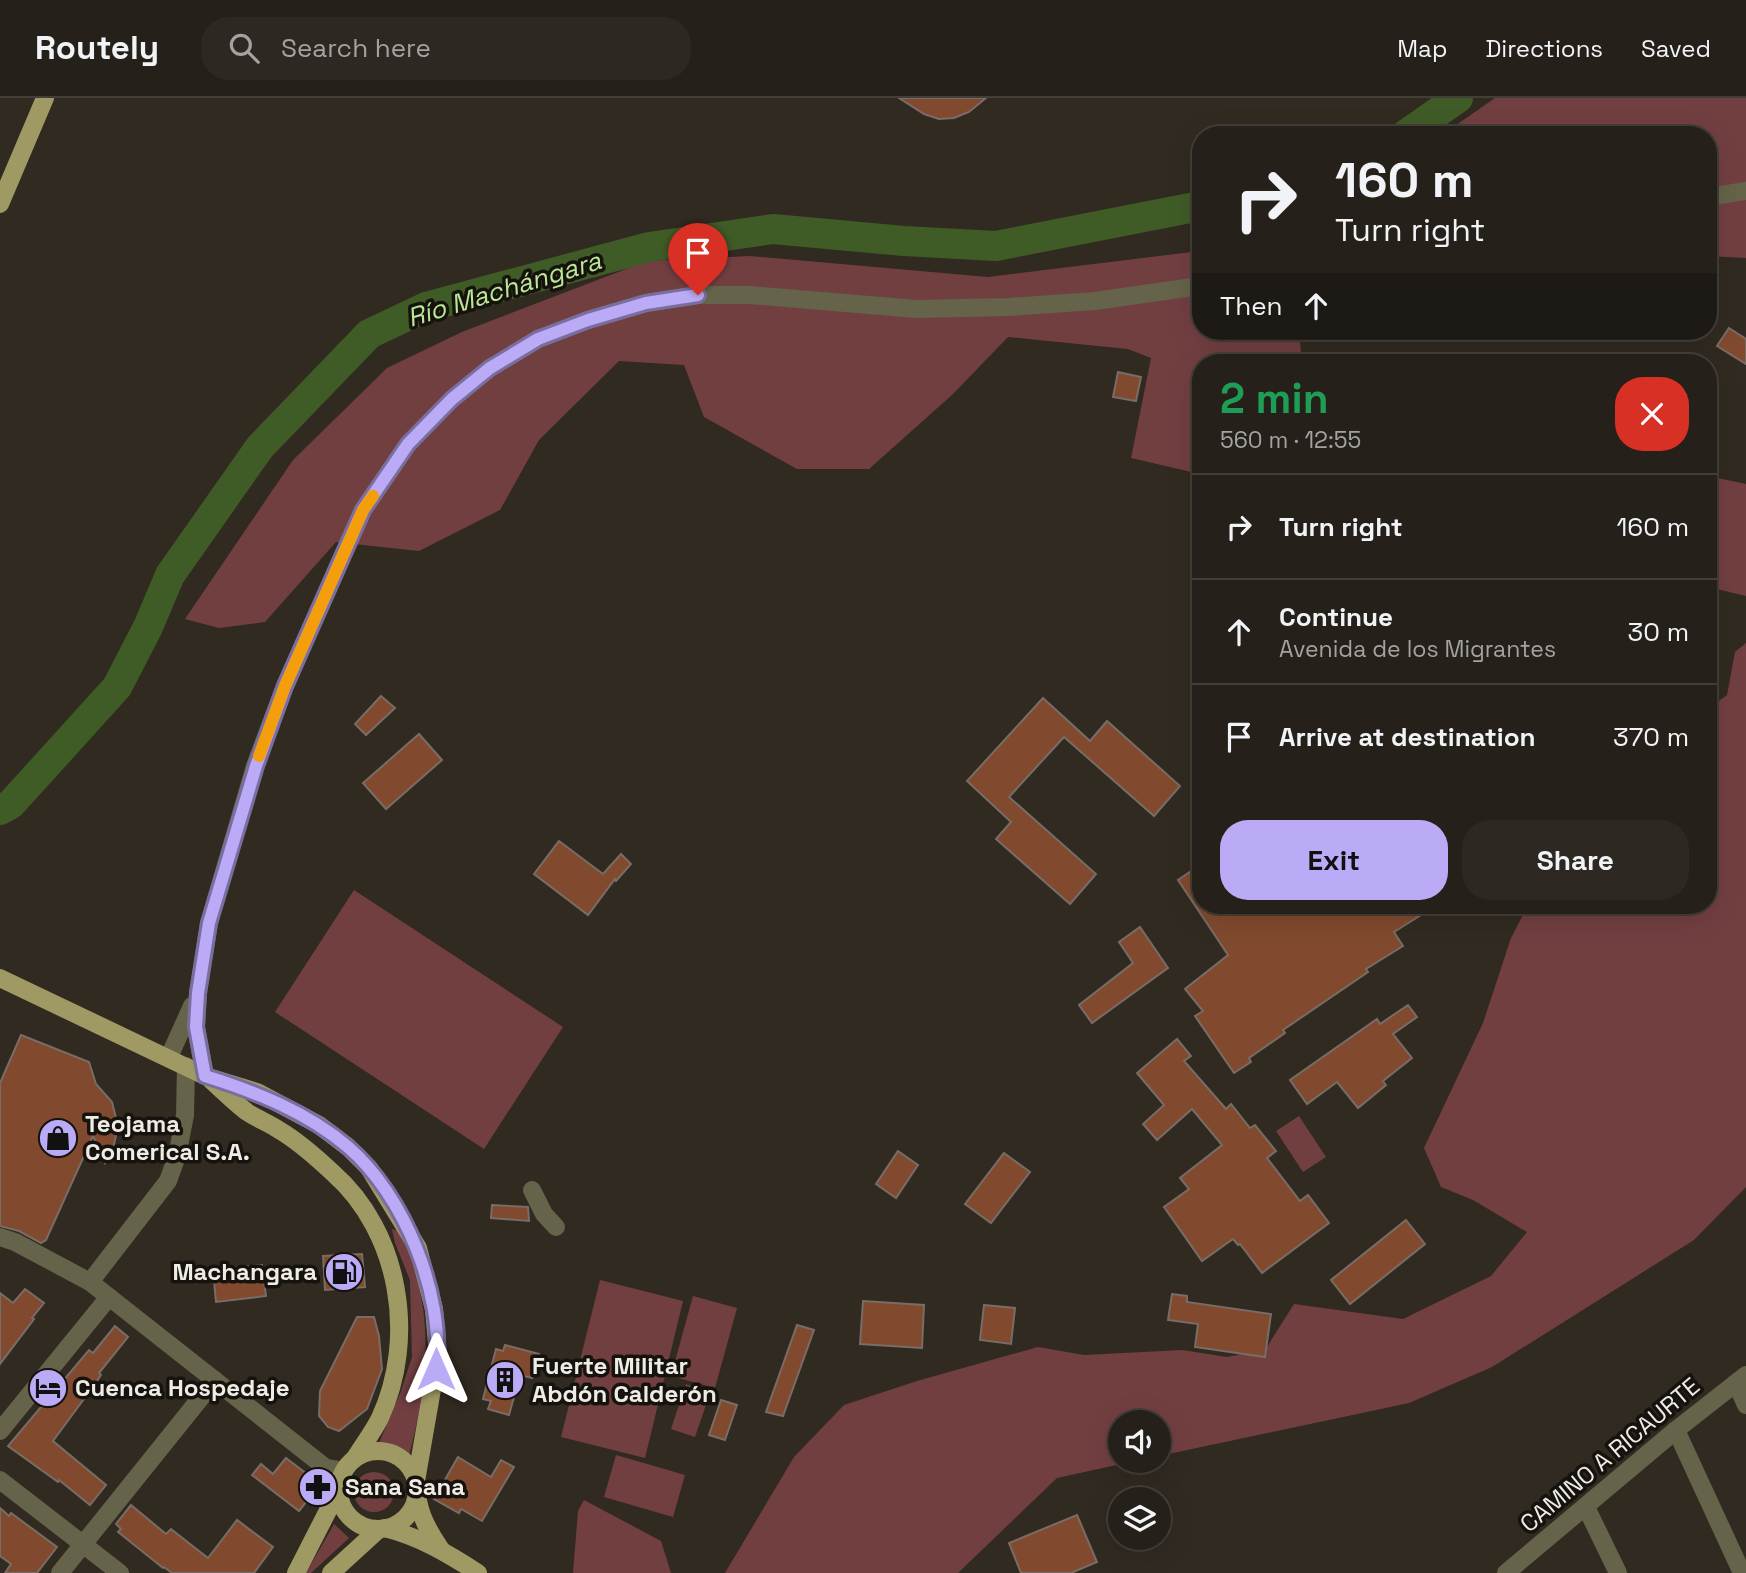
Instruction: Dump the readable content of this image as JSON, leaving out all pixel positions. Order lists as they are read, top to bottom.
{
  "streets": {
    "street": ["CAMINO A RICAURTE"]
  },
  "water": ["Río Machángara"],
  "places": {
    "shop": ["Teojama Comerical S.A."],
    "fuel station": ["Machangara"],
    "building": ["Fuerte Militar Abdón Calderón"],
    "hotel": ["Cuenca Hospedaje"],
    "pharmacy": ["Sana Sana"]
  },
  "page": {
    "header": "Routely",
    "search": "Search here",
    "nav": ["Map", "Directions", "Saved"],
    "turn": ["160 m", "Turn right"],
    "then": "Then",
    "heading": ["2 min", "560 m · 12:55"],
    "list": [
      {
        "name": "Turn right",
        "value": "160 m"
      },
      {
        "name": "Continue",
        "note": "Avenida de los Migrantes",
        "value": "30 m"
      },
      {
        "name": "Arrive at destination",
        "value": "370 m"
      }
    ],
    "buttons": ["Exit", "Share"]
  }
}
